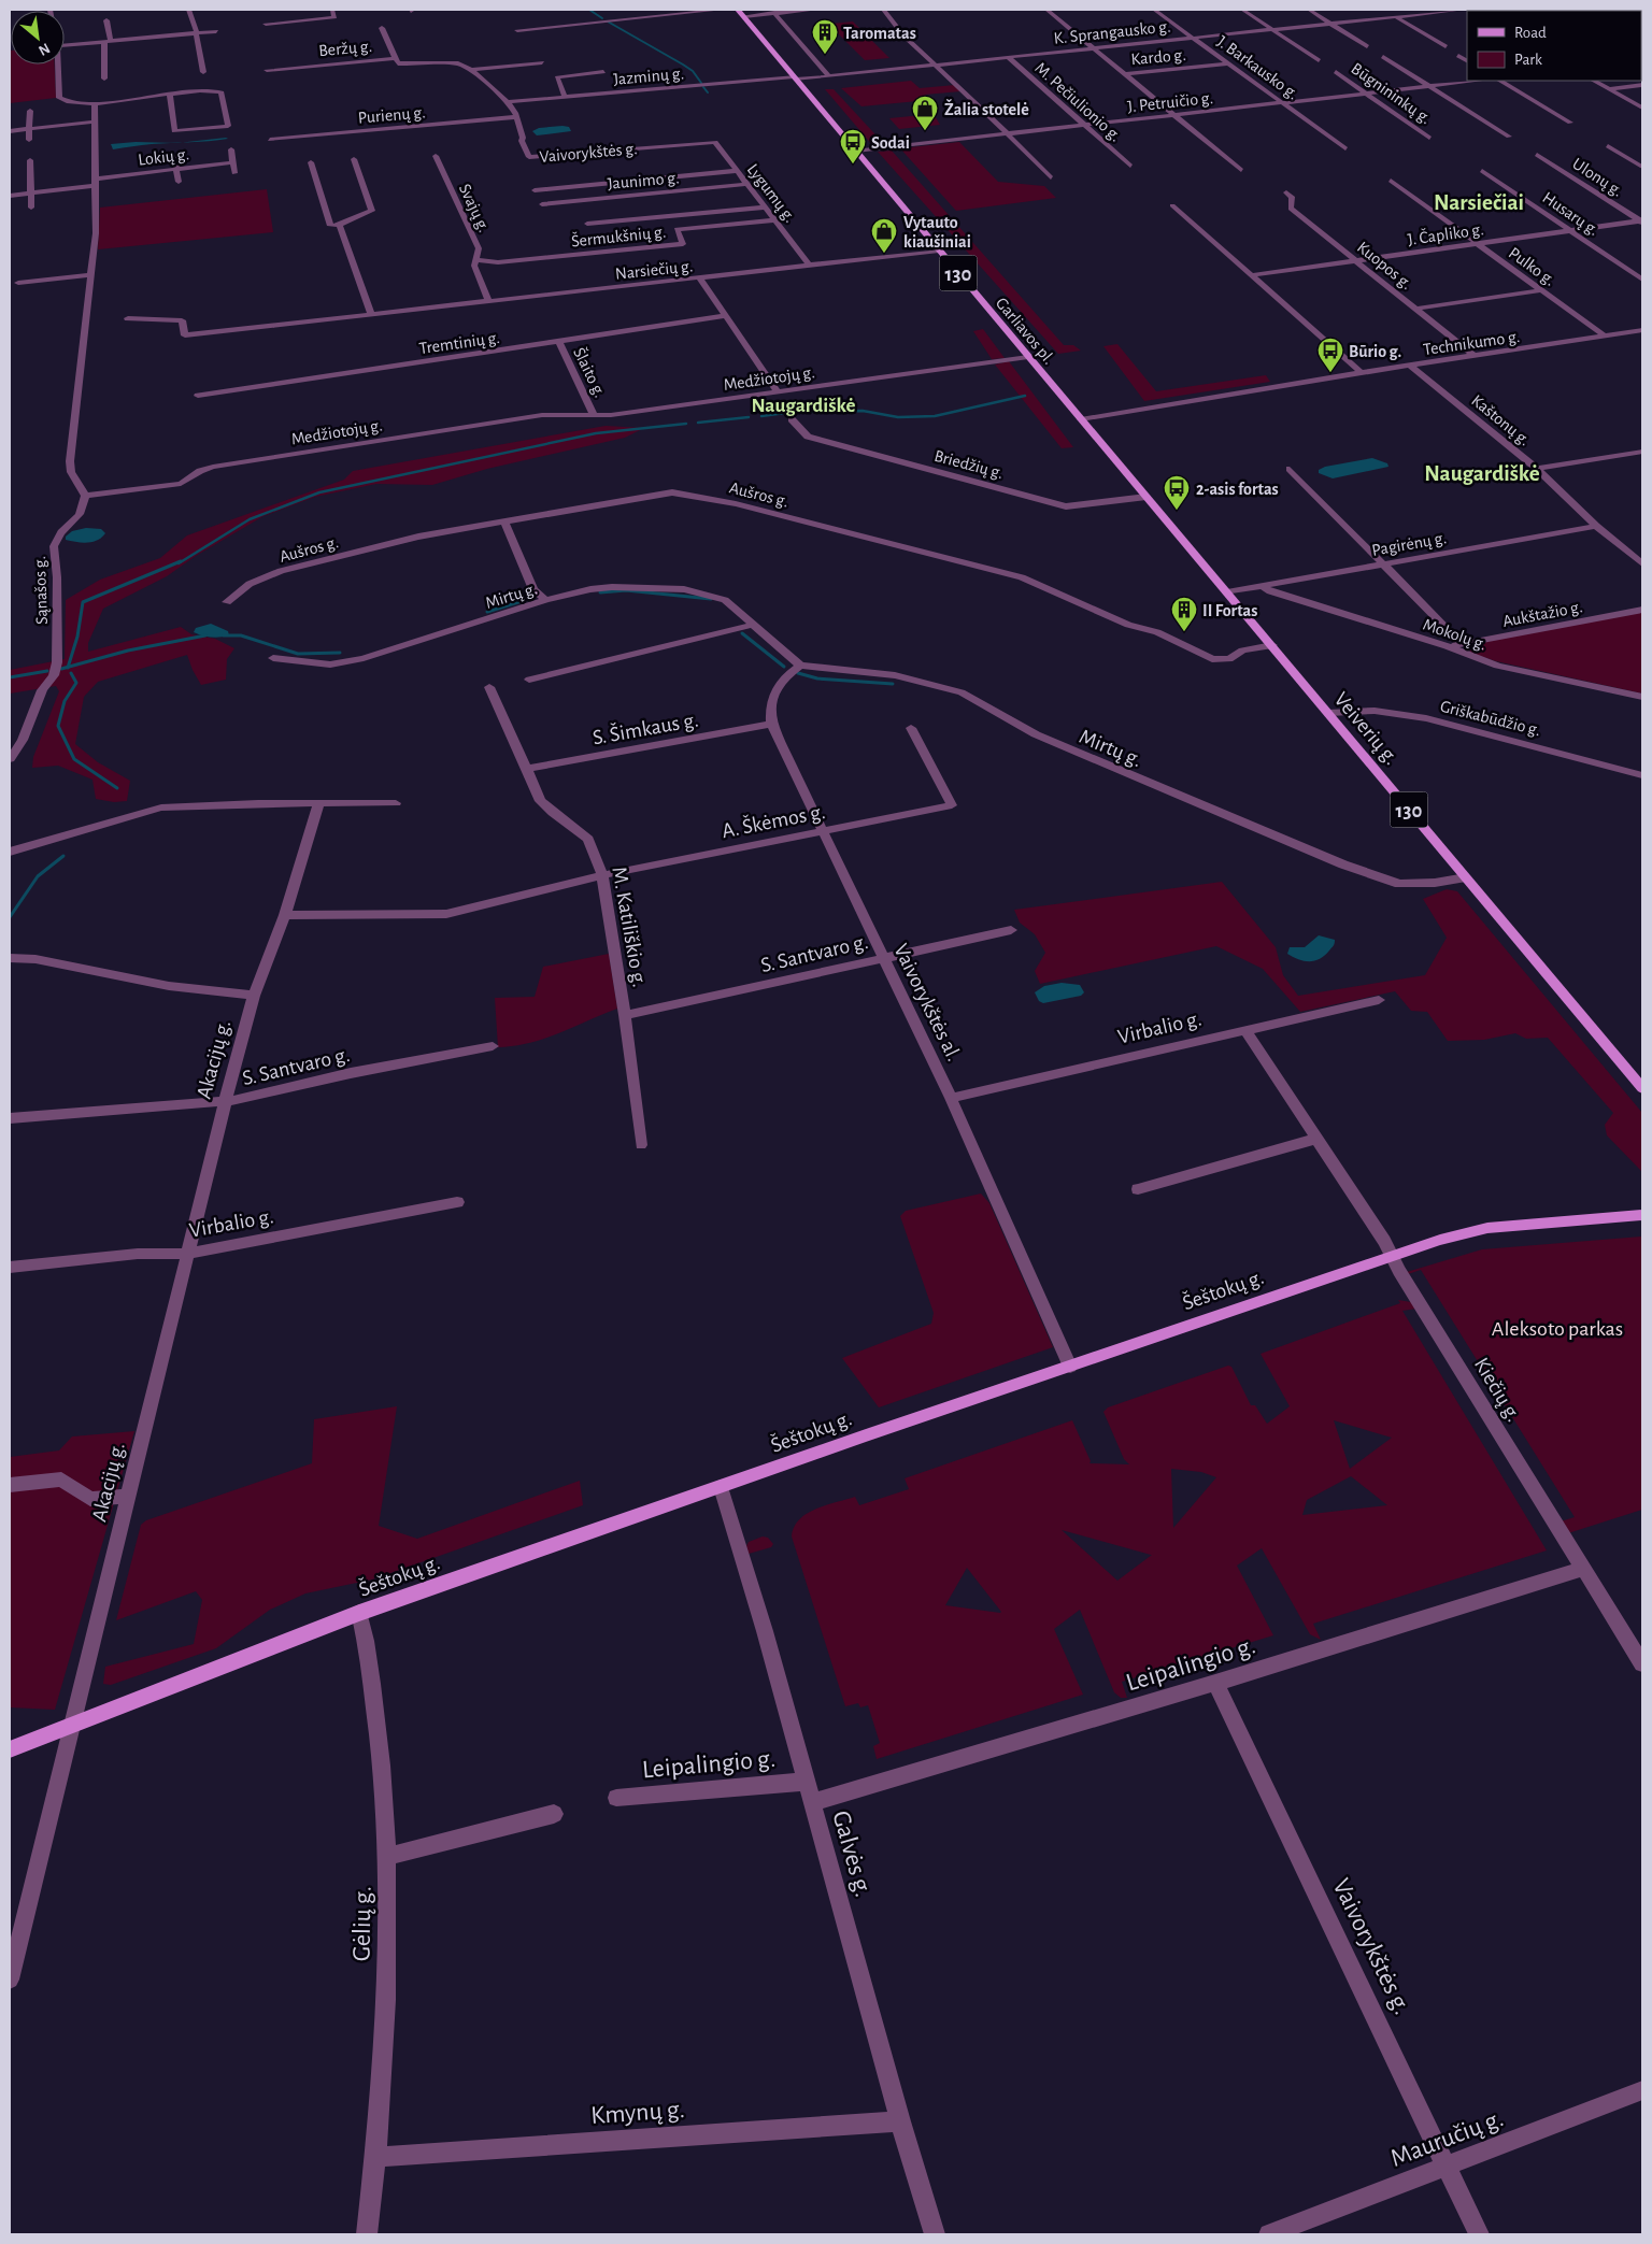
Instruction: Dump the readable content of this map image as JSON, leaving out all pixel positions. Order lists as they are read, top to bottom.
{
  "streets": {
    "main road": [
      "130",
      "Garliavos pl.",
      "Veiverių g.",
      "Šeštokų g."
    ],
    "street": [
      "K. Sprangausko g.",
      "Beržų g.",
      "Kardo g.",
      "J. Barkausko g.",
      "Jazminų g.",
      "Būgnininkų g.",
      "M. Pečiulionio g.",
      "J. Petruičio g.",
      "Purienų g.",
      "Vaivorykštės g.",
      "Lokių g.",
      "Ulonų g.",
      "Jaunimo g.",
      "Lygumų g.",
      "Svajų g.",
      "Husarų g.",
      "J. Čapliko g.",
      "Šermukšnių g.",
      "Kuopos g.",
      "Pulko g.",
      "Narsiečių g.",
      "Tremtinių g.",
      "Technikumo g.",
      "Šlaito g.",
      "Medžiotojų g.",
      "Kaštonų g.",
      "Briedžių g.",
      "Aušros g.",
      "Pagirėnų g.",
      "Sąnašos g.",
      "Mirtų g.",
      "Aukštažio g.",
      "Mokolų g.",
      "Griškabūdžio g.",
      "S. Šimkaus g.",
      "A. Škėmos g.",
      "M. Katiliškio g.",
      "S. Santvaro g.",
      "Vaivorykštės al.",
      "Virbalio g.",
      "Akacijų g.",
      "Kiečių g.",
      "Leipalingio g.",
      "Galvės g.",
      "Gėlių g.",
      "Kmynų g.",
      "Mauručių g."
    ]
  },
  "crossings": [
    ["K. Sprangausko g.", "J. Barkausko g."],
    ["K. Sprangausko g.", "Jazminų g."],
    ["K. Sprangausko g.", "M. Pečiulionio g."],
    ["K. Sprangausko g.", "Garliavos pl."],
    ["Beržų g.", "Vaivorykštės g."],
    ["Kardo g.", "J. Barkausko g."],
    ["J. Barkausko g.", "J. Petruičio g."],
    ["Jazminų g.", "Vaivorykštės g."],
    ["Jazminų g.", "Garliavos pl."],
    ["Būgnininkų g.", "J. Petruičio g."],
    ["M. Pečiulionio g.", "J. Petruičio g."],
    ["J. Petruičio g.", "Garliavos pl."],
    ["Purienų g.", "Vaivorykštės g."],
    ["Vaivorykštės g.", "Lygumų g."],
    ["Vaivorykštės g.", "Leipalingio g."],
    ["Vaivorykštės g.", "Mauručių g."],
    ["Ulonų g.", "J. Čapliko g."],
    ["Jaunimo g.", "Lygumų g."],
    ["Lygumų g.", "Šermukšnių g."],
    ["Lygumų g.", "Narsiečių g."],
    ["Svajų g.", "Šermukšnių g."],
    ["Svajų g.", "Narsiečių g."],
    ["Husarų g.", "J. Čapliko g."],
    ["J. Čapliko g.", "Kuopos g."],
    ["J. Čapliko g.", "Pulko g."],
    ["Kuopos g.", "Technikumo g."],
    ["Pulko g.", "Technikumo g."],
    ["Narsiečių g.", "Garliavos pl."],
    ["130", "Garliavos pl."],
    ["Garliavos pl.", "Technikumo g."],
    ["Garliavos pl.", "Medžiotojų g."],
    ["Garliavos pl.", "Veiverių g."],
    ["Tremtinių g.", "Šlaito g."],
    ["Technikumo g.", "Kaštonų g."],
    ["Technikumo g.", "Veiverių g."],
    ["Šlaito g.", "Medžiotojų g."],
    ["Medžiotojų g.", "Sąnašos g."],
    ["Kaštonų g.", "Pagirėnų g."],
    ["Briedžių g.", "Veiverių g."],
    ["Aušros g.", "Veiverių g."],
    ["Pagirėnų g.", "Mokolų g."],
    ["Pagirėnų g.", "Veiverių g."],
    ["Mirtų g.", "Veiverių g."],
    ["Mirtų g.", "Vaivorykštės al."],
    ["Aukštažio g.", "Mokolų g."],
    ["Griškabūdžio g.", "Veiverių g."],
    ["S. Šimkaus g.", "M. Katiliškio g."],
    ["S. Šimkaus g.", "Vaivorykštės al."],
    ["A. Škėmos g.", "M. Katiliškio g."],
    ["A. Škėmos g.", "Vaivorykštės al."],
    ["M. Katiliškio g.", "S. Santvaro g."],
    ["S. Santvaro g.", "Vaivorykštės al."],
    ["S. Santvaro g.", "Akacijų g."],
    ["Vaivorykštės al.", "Virbalio g."],
    ["Vaivorykštės al.", "Šeštokų g."],
    ["Virbalio g.", "Akacijų g."],
    ["Virbalio g.", "Kiečių g."],
    ["Akacijų g.", "Šeštokų g."],
    ["Šeštokų g.", "Kiečių g."],
    ["Šeštokų g.", "Galvės g."],
    ["Šeštokų g.", "Gėlių g."],
    ["Kiečių g.", "Leipalingio g."],
    ["Leipalingio g.", "Galvės g."],
    ["Galvės g.", "Kmynų g."],
    ["Gėlių g.", "Kmynų g."]
  ],
  "districts": ["Narsiečiai", "Naugardiškė", "Naugardiškė"],
  "parks": ["Aleksoto parkas"],
  "places": {
    "building": ["Taromatas", "II Fortas"],
    "shop": ["Žalia stotelė", "Vytauto kiaušiniai"],
    "bus stop": ["Sodai", "Būrio g.", "2-asis fortas"]
  },
  "legend": ["Road", "Park"],
  "north": "bottom right"
}
